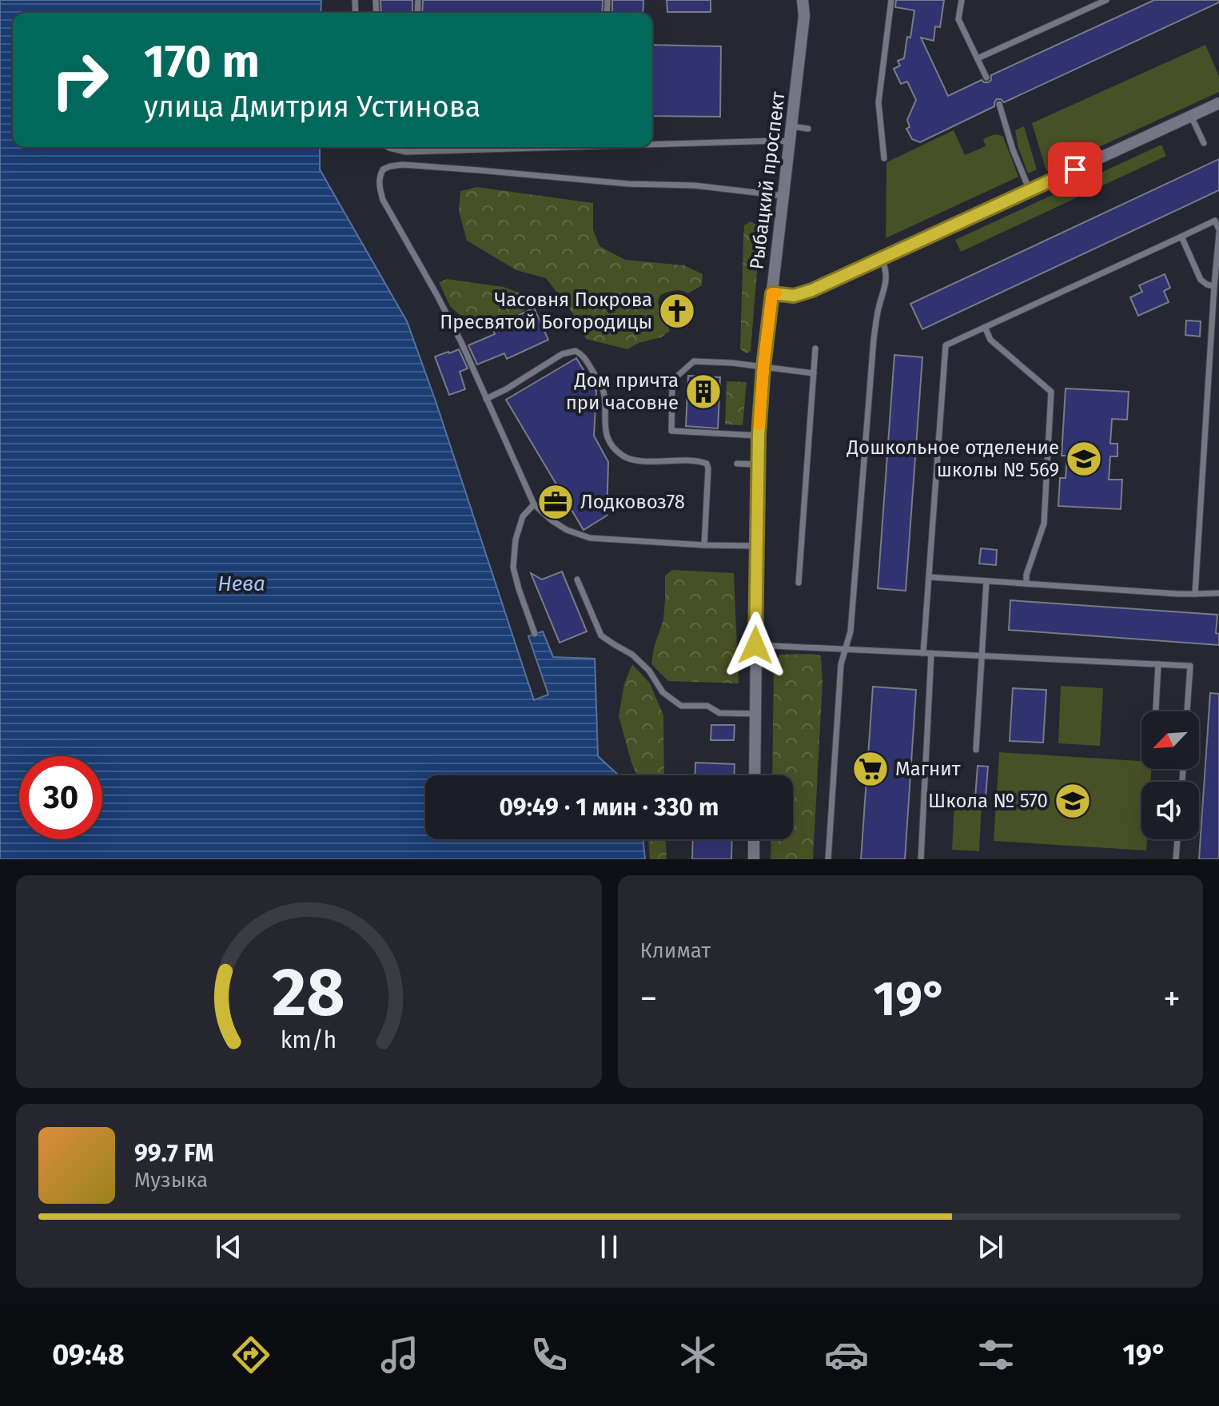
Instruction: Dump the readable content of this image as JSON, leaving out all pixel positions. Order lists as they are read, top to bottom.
{
  "streets": {
    "street": ["Рыбацкий проспект"]
  },
  "water": ["Нева"],
  "places": {
    "church": ["Часовня Покрова Пресвятой Богородицы"],
    "building": ["Дом причта при часовне"],
    "school or university": ["Дошкольное отделение школы № 569", "Школа № 570"],
    "office": ["Лодковоз78"],
    "supermarket": ["Магнит"]
  },
  "north": "bottom left",
  "page": {
    "turn": ["170 m", "улица Дмитрия Устинова"],
    "limit": "30",
    "trip": "09:49 · 1 мин · 330 m",
    "tile": "Климат",
    "heat": ["−", "19°", "+"],
    "song": ["99.7 FM", "Музыка"],
    "tabs": ["09:48", "19°"],
    "gauge": ["28", "km/h"]
  }
}
